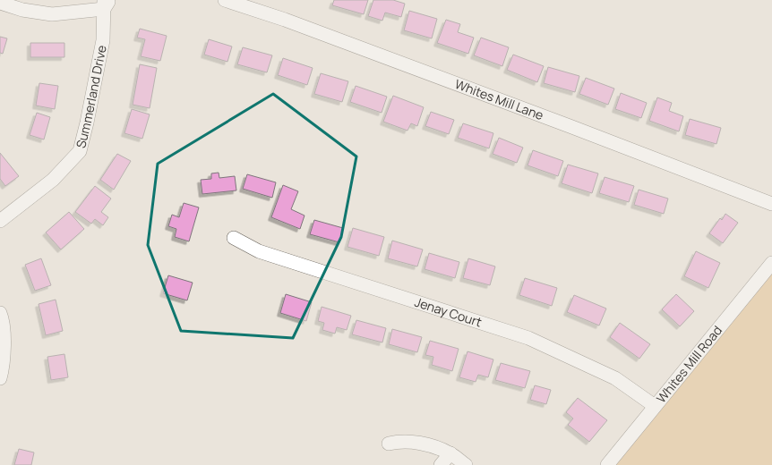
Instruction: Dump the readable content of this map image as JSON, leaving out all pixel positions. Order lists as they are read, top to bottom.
{
  "streets": {
    "street": [
      "Summerland Drive",
      "Whites Mill Lane",
      "Jenay Court",
      "Whites Mill Road"
    ]
  },
  "crossings": [
    ["Jenay Court", "Whites Mill Road"]
  ]
}
